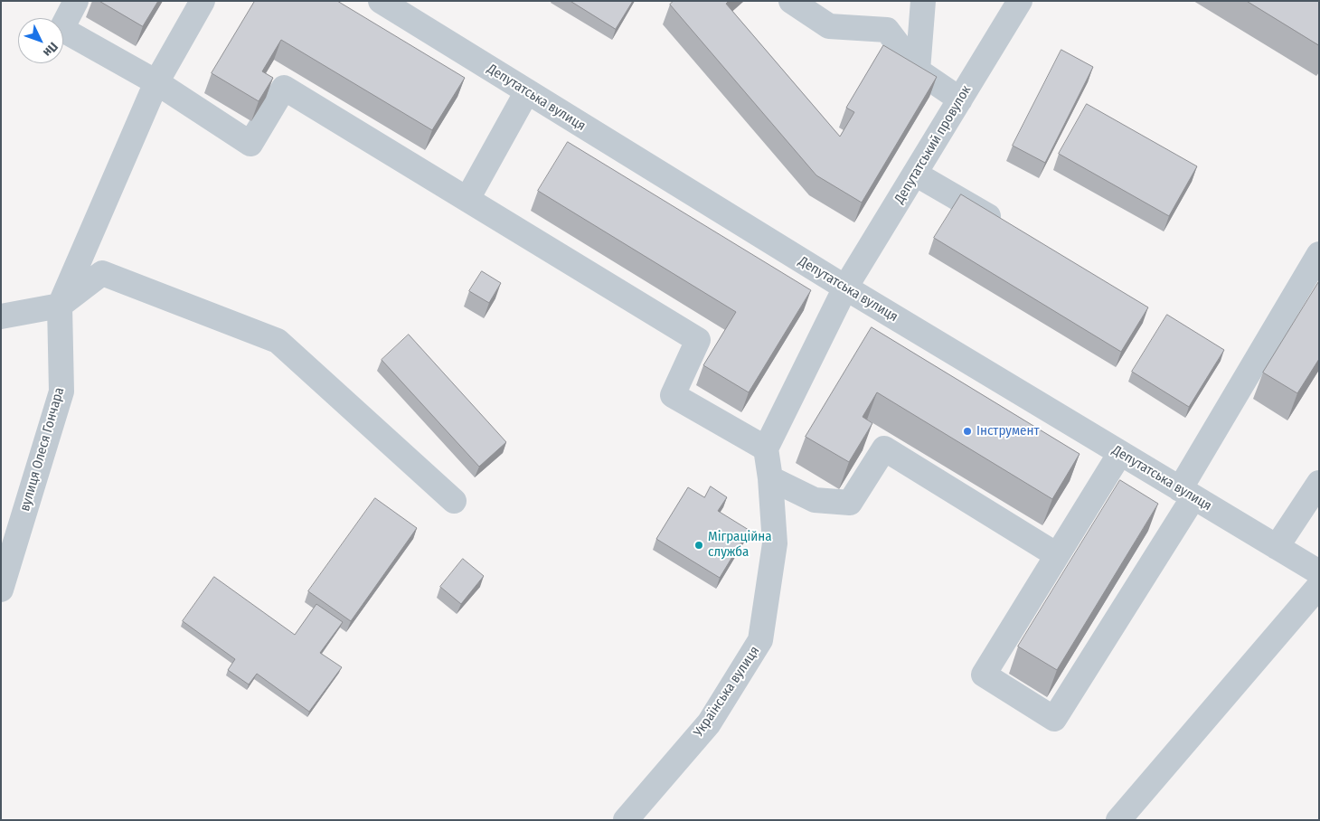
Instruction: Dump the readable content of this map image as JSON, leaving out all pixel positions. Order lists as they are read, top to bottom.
{
  "streets": {
    "street": [
      "Депутатська вулиця",
      "Депутатський провулок",
      "вулиця Олеся Гончара",
      "Українська вулиця"
    ]
  },
  "crossings": [
    ["Депутатська вулиця", "Депутатський провулок"]
  ],
  "places": ["Інструмент", "Міграційна служба"],
  "north": "bottom right"
}
